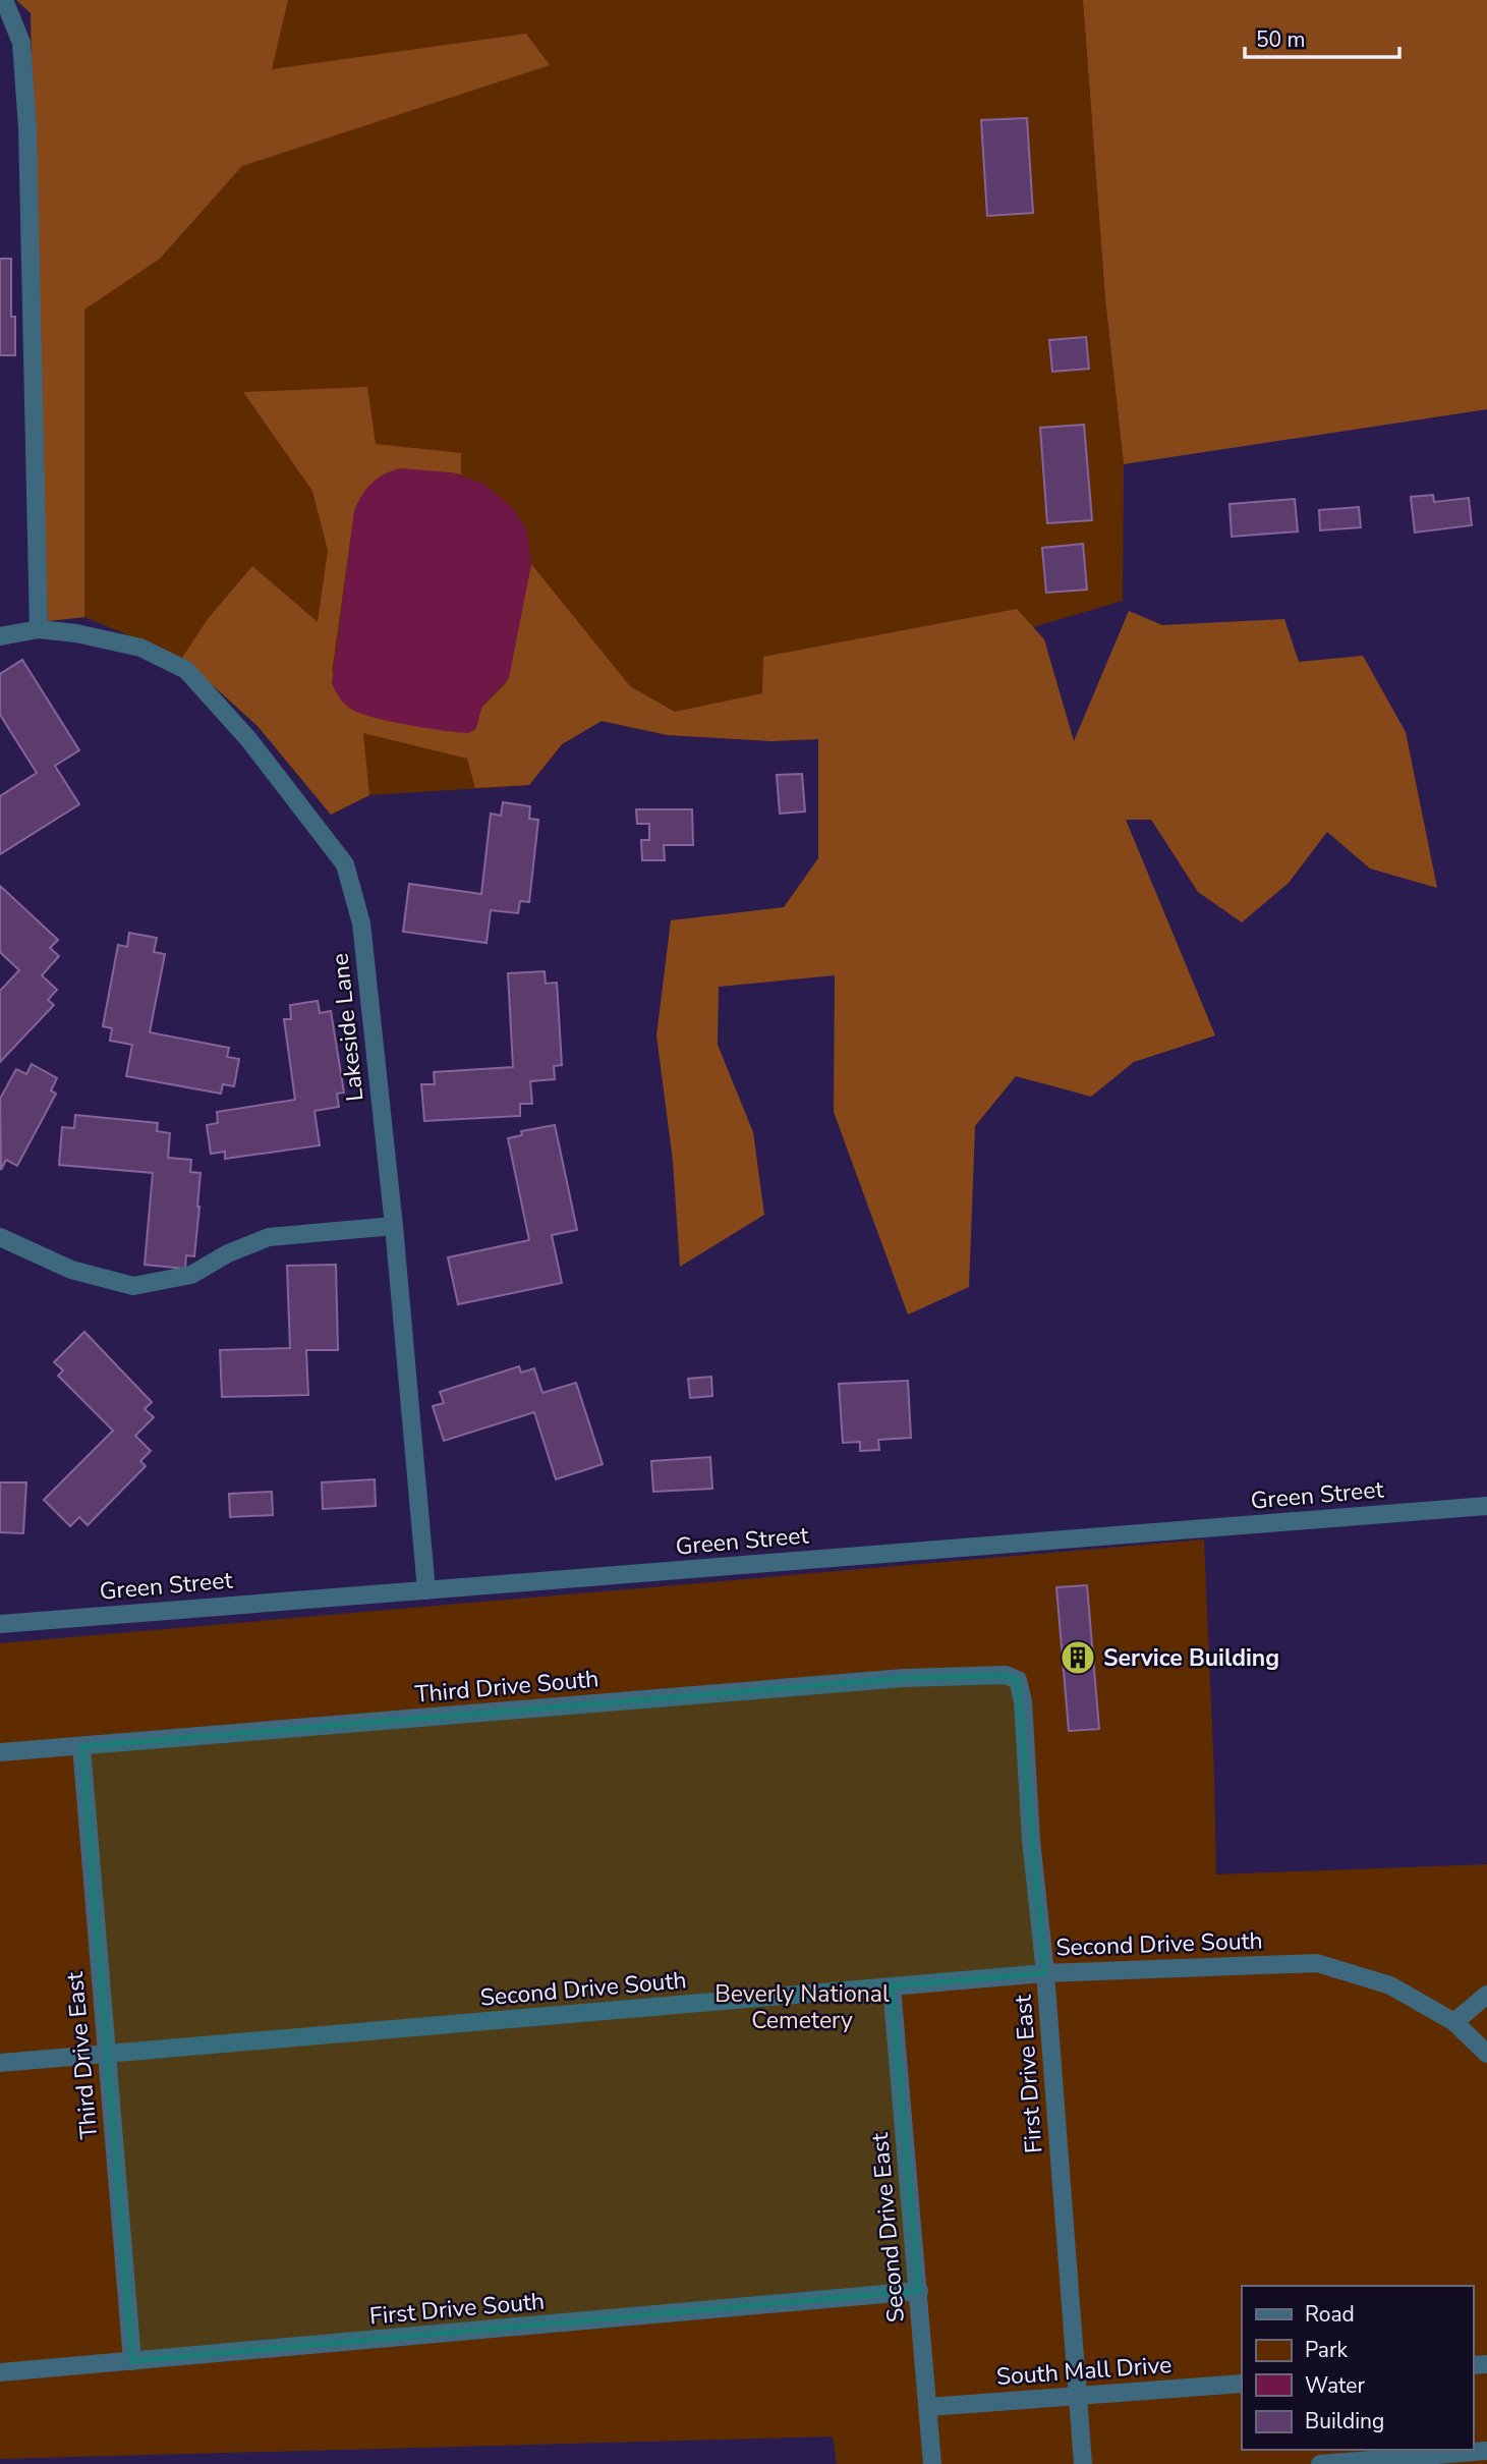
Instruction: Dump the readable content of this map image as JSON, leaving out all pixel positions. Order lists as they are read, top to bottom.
{
  "streets": {
    "street": [
      "Lakeside Lane",
      "Green Street",
      "Third Drive South",
      "Second Drive South",
      "Third Drive East",
      "First Drive East",
      "Second Drive East",
      "First Drive South",
      "South Mall Drive"
    ]
  },
  "crossings": [
    ["Lakeside Lane", "Green Street"],
    ["Third Drive South", "Third Drive East"],
    ["Third Drive South", "First Drive East"],
    ["Second Drive South", "Third Drive East"],
    ["Second Drive South", "First Drive East"],
    ["Second Drive South", "Second Drive East"],
    ["Third Drive East", "First Drive South"],
    ["First Drive East", "South Mall Drive"],
    ["Second Drive East", "First Drive South"],
    ["Second Drive East", "South Mall Drive"]
  ],
  "parks": ["Beverly National Cemetery"],
  "places": {
    "building": ["Service Building"]
  },
  "legend": [
    "Road",
    "Park",
    "Water",
    "Building"
  ],
  "scale_bar": "50 m"
}
